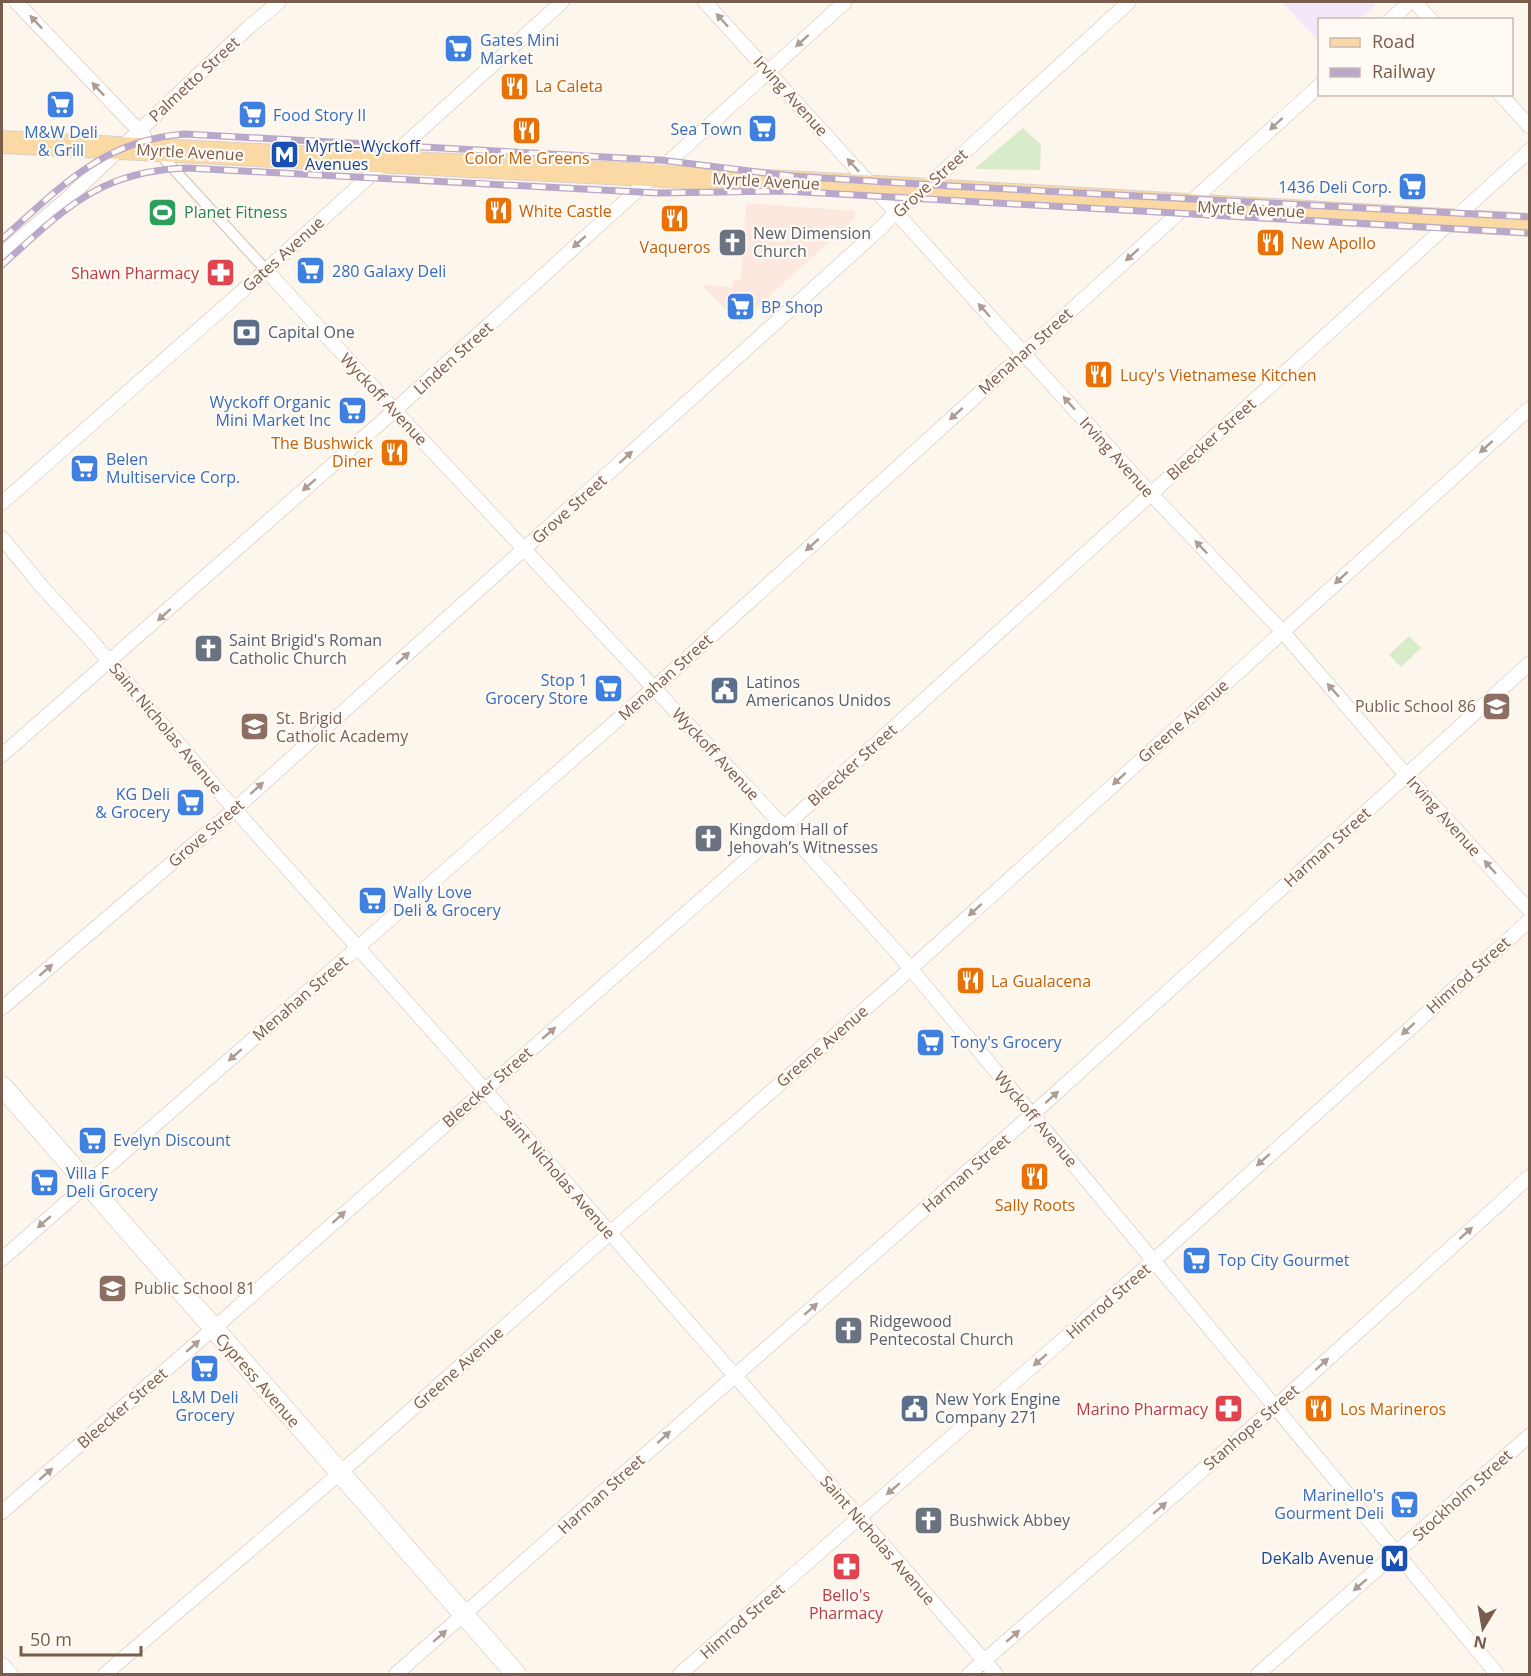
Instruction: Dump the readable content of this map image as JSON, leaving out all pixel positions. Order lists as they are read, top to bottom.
{
  "streets": {
    "main road": ["Myrtle Avenue", "Cypress Avenue"],
    "street": [
      "Palmetto Street",
      "Irving Avenue",
      "Grove Street",
      "Gates Avenue",
      "Menahan Street",
      "Linden Street",
      "Wyckoff Avenue",
      "Bleecker Street",
      "Greene Avenue",
      "Saint Nicholas Avenue",
      "Harman Street",
      "Himrod Street",
      "Stanhope Street",
      "Stockholm Street"
    ]
  },
  "crossings": [
    ["Palmetto Street", "Myrtle Avenue"],
    ["Palmetto Street", "Wyckoff Avenue"],
    ["Irving Avenue", "Myrtle Avenue"],
    ["Irving Avenue", "Grove Street"],
    ["Irving Avenue", "Menahan Street"],
    ["Irving Avenue", "Linden Street"],
    ["Irving Avenue", "Bleecker Street"],
    ["Irving Avenue", "Greene Avenue"],
    ["Irving Avenue", "Harman Street"],
    ["Myrtle Avenue", "Grove Street"],
    ["Myrtle Avenue", "Gates Avenue"],
    ["Myrtle Avenue", "Menahan Street"],
    ["Myrtle Avenue", "Linden Street"],
    ["Myrtle Avenue", "Wyckoff Avenue"],
    ["Myrtle Avenue", "Bleecker Street"],
    ["Grove Street", "Wyckoff Avenue"],
    ["Grove Street", "Saint Nicholas Avenue"],
    ["Gates Avenue", "Wyckoff Avenue"],
    ["Menahan Street", "Wyckoff Avenue"],
    ["Menahan Street", "Saint Nicholas Avenue"],
    ["Menahan Street", "Cypress Avenue"],
    ["Linden Street", "Wyckoff Avenue"],
    ["Linden Street", "Saint Nicholas Avenue"],
    ["Wyckoff Avenue", "Bleecker Street"],
    ["Wyckoff Avenue", "Greene Avenue"],
    ["Wyckoff Avenue", "Harman Street"],
    ["Wyckoff Avenue", "Himrod Street"],
    ["Wyckoff Avenue", "Stanhope Street"],
    ["Wyckoff Avenue", "Stockholm Street"],
    ["Bleecker Street", "Saint Nicholas Avenue"],
    ["Bleecker Street", "Cypress Avenue"],
    ["Greene Avenue", "Saint Nicholas Avenue"],
    ["Greene Avenue", "Cypress Avenue"],
    ["Saint Nicholas Avenue", "Harman Street"],
    ["Saint Nicholas Avenue", "Himrod Street"],
    ["Saint Nicholas Avenue", "Stanhope Street"],
    ["Harman Street", "Cypress Avenue"]
  ],
  "one_way": [
    "Irving Avenue",
    "Grove Street",
    "Menahan Street",
    "Linden Street",
    "Bleecker Street",
    "Greene Avenue",
    "Harman Street",
    "Himrod Street",
    "Stanhope Street",
    "Stockholm Street"
  ],
  "places": {
    "supermarket": [
      "Gates Mini Market",
      "M&W Deli & Grill",
      "Food Story II",
      "Sea Town",
      "1436 Deli Corp.",
      "280 Galaxy Deli",
      "BP Shop",
      "Wyckoff Organic Mini Market Inc",
      "Belen Multiservice Corp.",
      "Stop 1 Grocery Store",
      "KG Deli & Grocery",
      "Wally Love Deli & Grocery",
      "Tony's Grocery",
      "Evelyn Discount",
      "Villa F Deli Grocery",
      "Top City Gourmet",
      "L&M Deli Grocery",
      "Marinello's Gourment Deli"
    ],
    "restaurant": [
      "La Caleta",
      "Color Me Greens",
      "White Castle",
      "Vaqueros",
      "New Apollo",
      "Lucy's Vietnamese Kitchen",
      "The Bushwick Diner",
      "La Gualacena",
      "Sally Roots",
      "Los Marineros"
    ],
    "metro station": ["Myrtle–Wyckoff Avenues", "DeKalb Avenue"],
    "sports": ["Planet Fitness"],
    "church": [
      "New Dimension Church",
      "Saint Brigid's Roman Catholic Church",
      "Kingdom Hall of Jehovah’s Witnesses",
      "Ridgewood Pentecostal Church",
      "Bushwick Abbey"
    ],
    "pharmacy": ["Shawn Pharmacy", "Marino Pharmacy", "Bello's Pharmacy"],
    "bank": ["Capital One"],
    "public building": ["Latinos Americanos Unidos", "New York Engine Company 271"],
    "school or university": ["Public School 86", "St. Brigid Catholic Academy", "Public School 81"]
  },
  "legend": ["Road", "Railway"],
  "scale_bar": "50 m",
  "north": "bottom"
}
